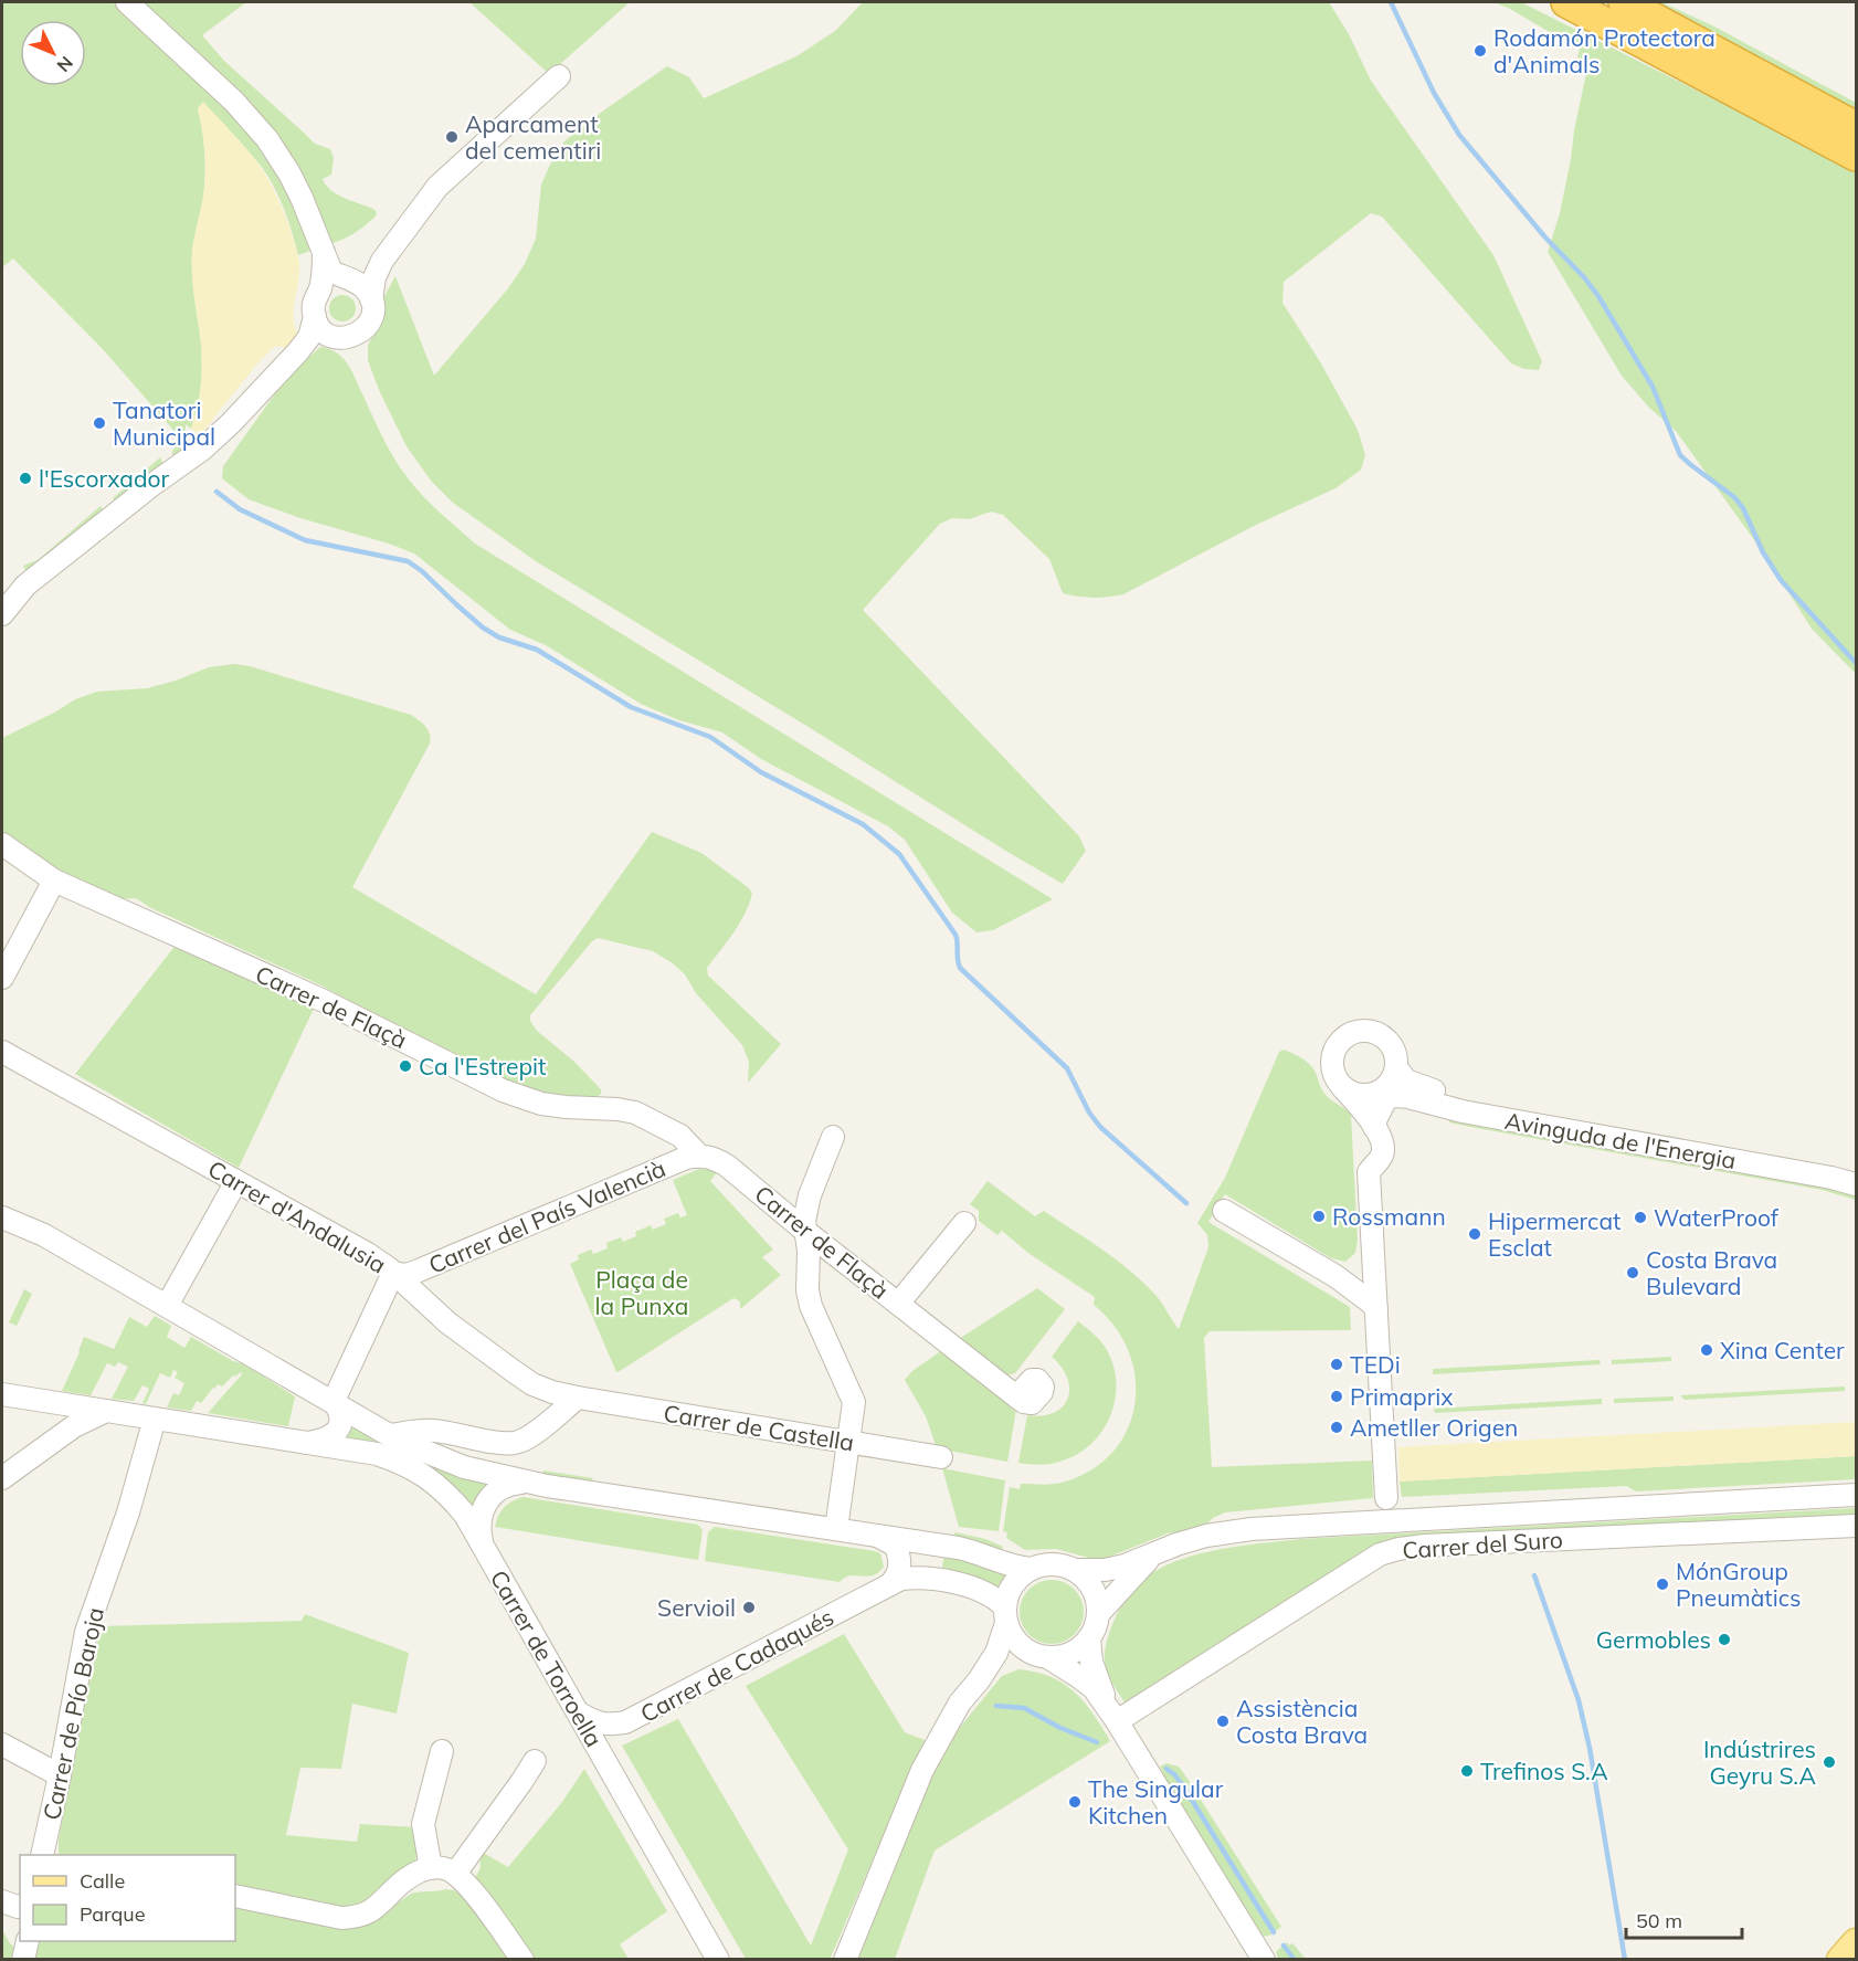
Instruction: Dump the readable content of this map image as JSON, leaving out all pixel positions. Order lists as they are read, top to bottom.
{
  "streets": {
    "street": [
      "Carrer de Flaçà",
      "Avinguda de l'Energia",
      "Carrer d'Andalusia",
      "Carrer del País Valencià",
      "Carrer de Castella",
      "Carrer del Suro",
      "Carrer de Torroella",
      "Carrer de Cadaqués",
      "Carrer de Pío Baroja"
    ]
  },
  "crossings": [
    ["Carrer de Flaçà", "Carrer del País Valencià"],
    ["Carrer d'Andalusia", "Carrer del País Valencià"],
    ["Carrer d'Andalusia", "Carrer de Castella"],
    ["Carrer de Torroella", "Carrer de Cadaqués"],
    ["Carrer de Torroella", "Carrer de Pío Baroja"]
  ],
  "parks": ["Plaça de la Punxa"],
  "places": [
    "Rodamón Protectora d'Animals",
    "Aparcament del cementiri",
    "Tanatori Municipal",
    "l'Escorxador",
    "Ca l'Estrepit",
    "Rossmann",
    "WaterProof",
    "Hipermercat Esclat",
    "Costa Brava Bulevard",
    "Xina Center",
    "TEDi",
    "Primaprix",
    "Ametller Origen",
    "MónGroup Pneumàtics",
    "Servioil",
    "Germobles",
    "Assistència Costa Brava",
    "Indústrires Geyru S.A",
    "Trefinos S.A",
    "The Singular Kitchen"
  ],
  "legend": ["Calle", "Parque"],
  "scale_bar": "50 m",
  "north": "bottom right"
}
